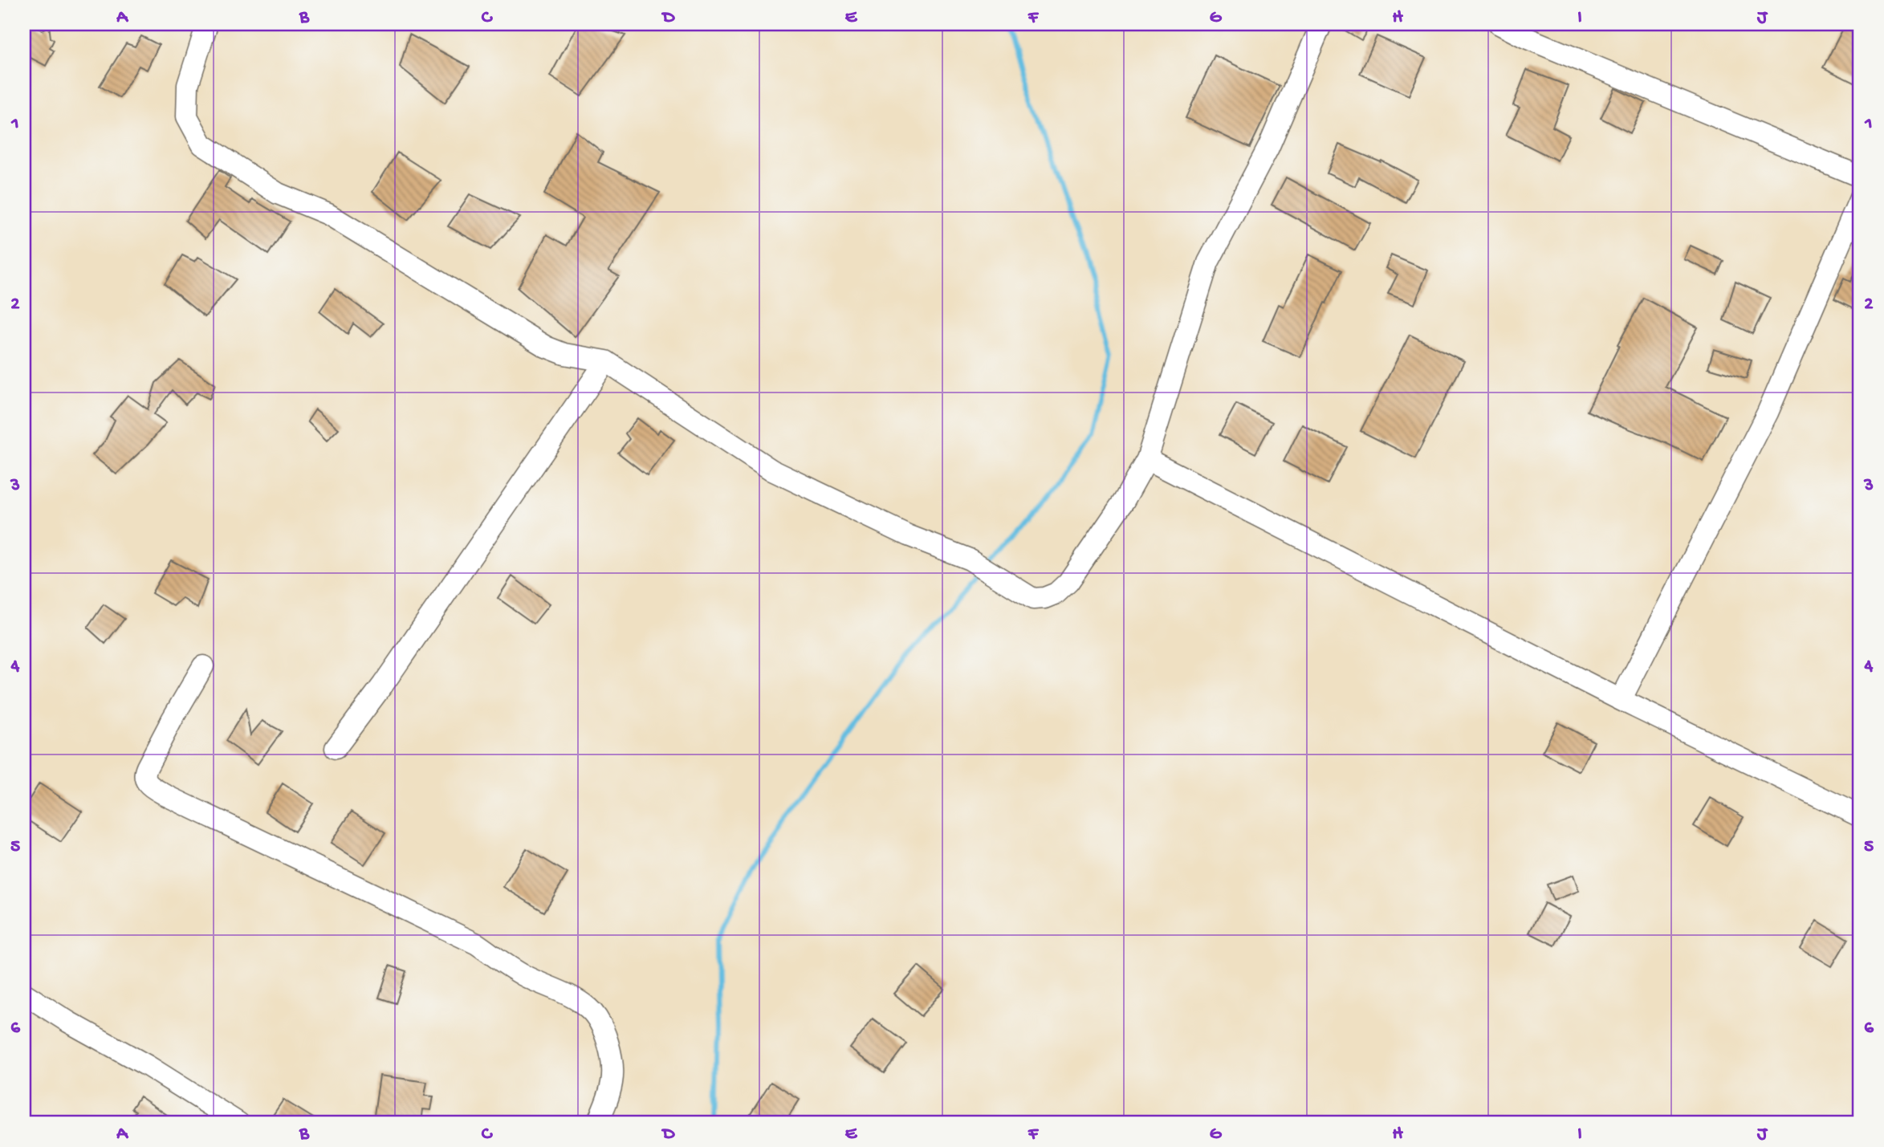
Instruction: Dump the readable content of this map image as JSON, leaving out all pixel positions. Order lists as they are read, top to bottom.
{
  "grid": {
    "columns": [
      "A",
      "B",
      "C",
      "D",
      "E",
      "F",
      "G",
      "H",
      "I",
      "J"
    ],
    "rows": [
      "1",
      "2",
      "3",
      "4",
      "5",
      "6"
    ]
  }
}
